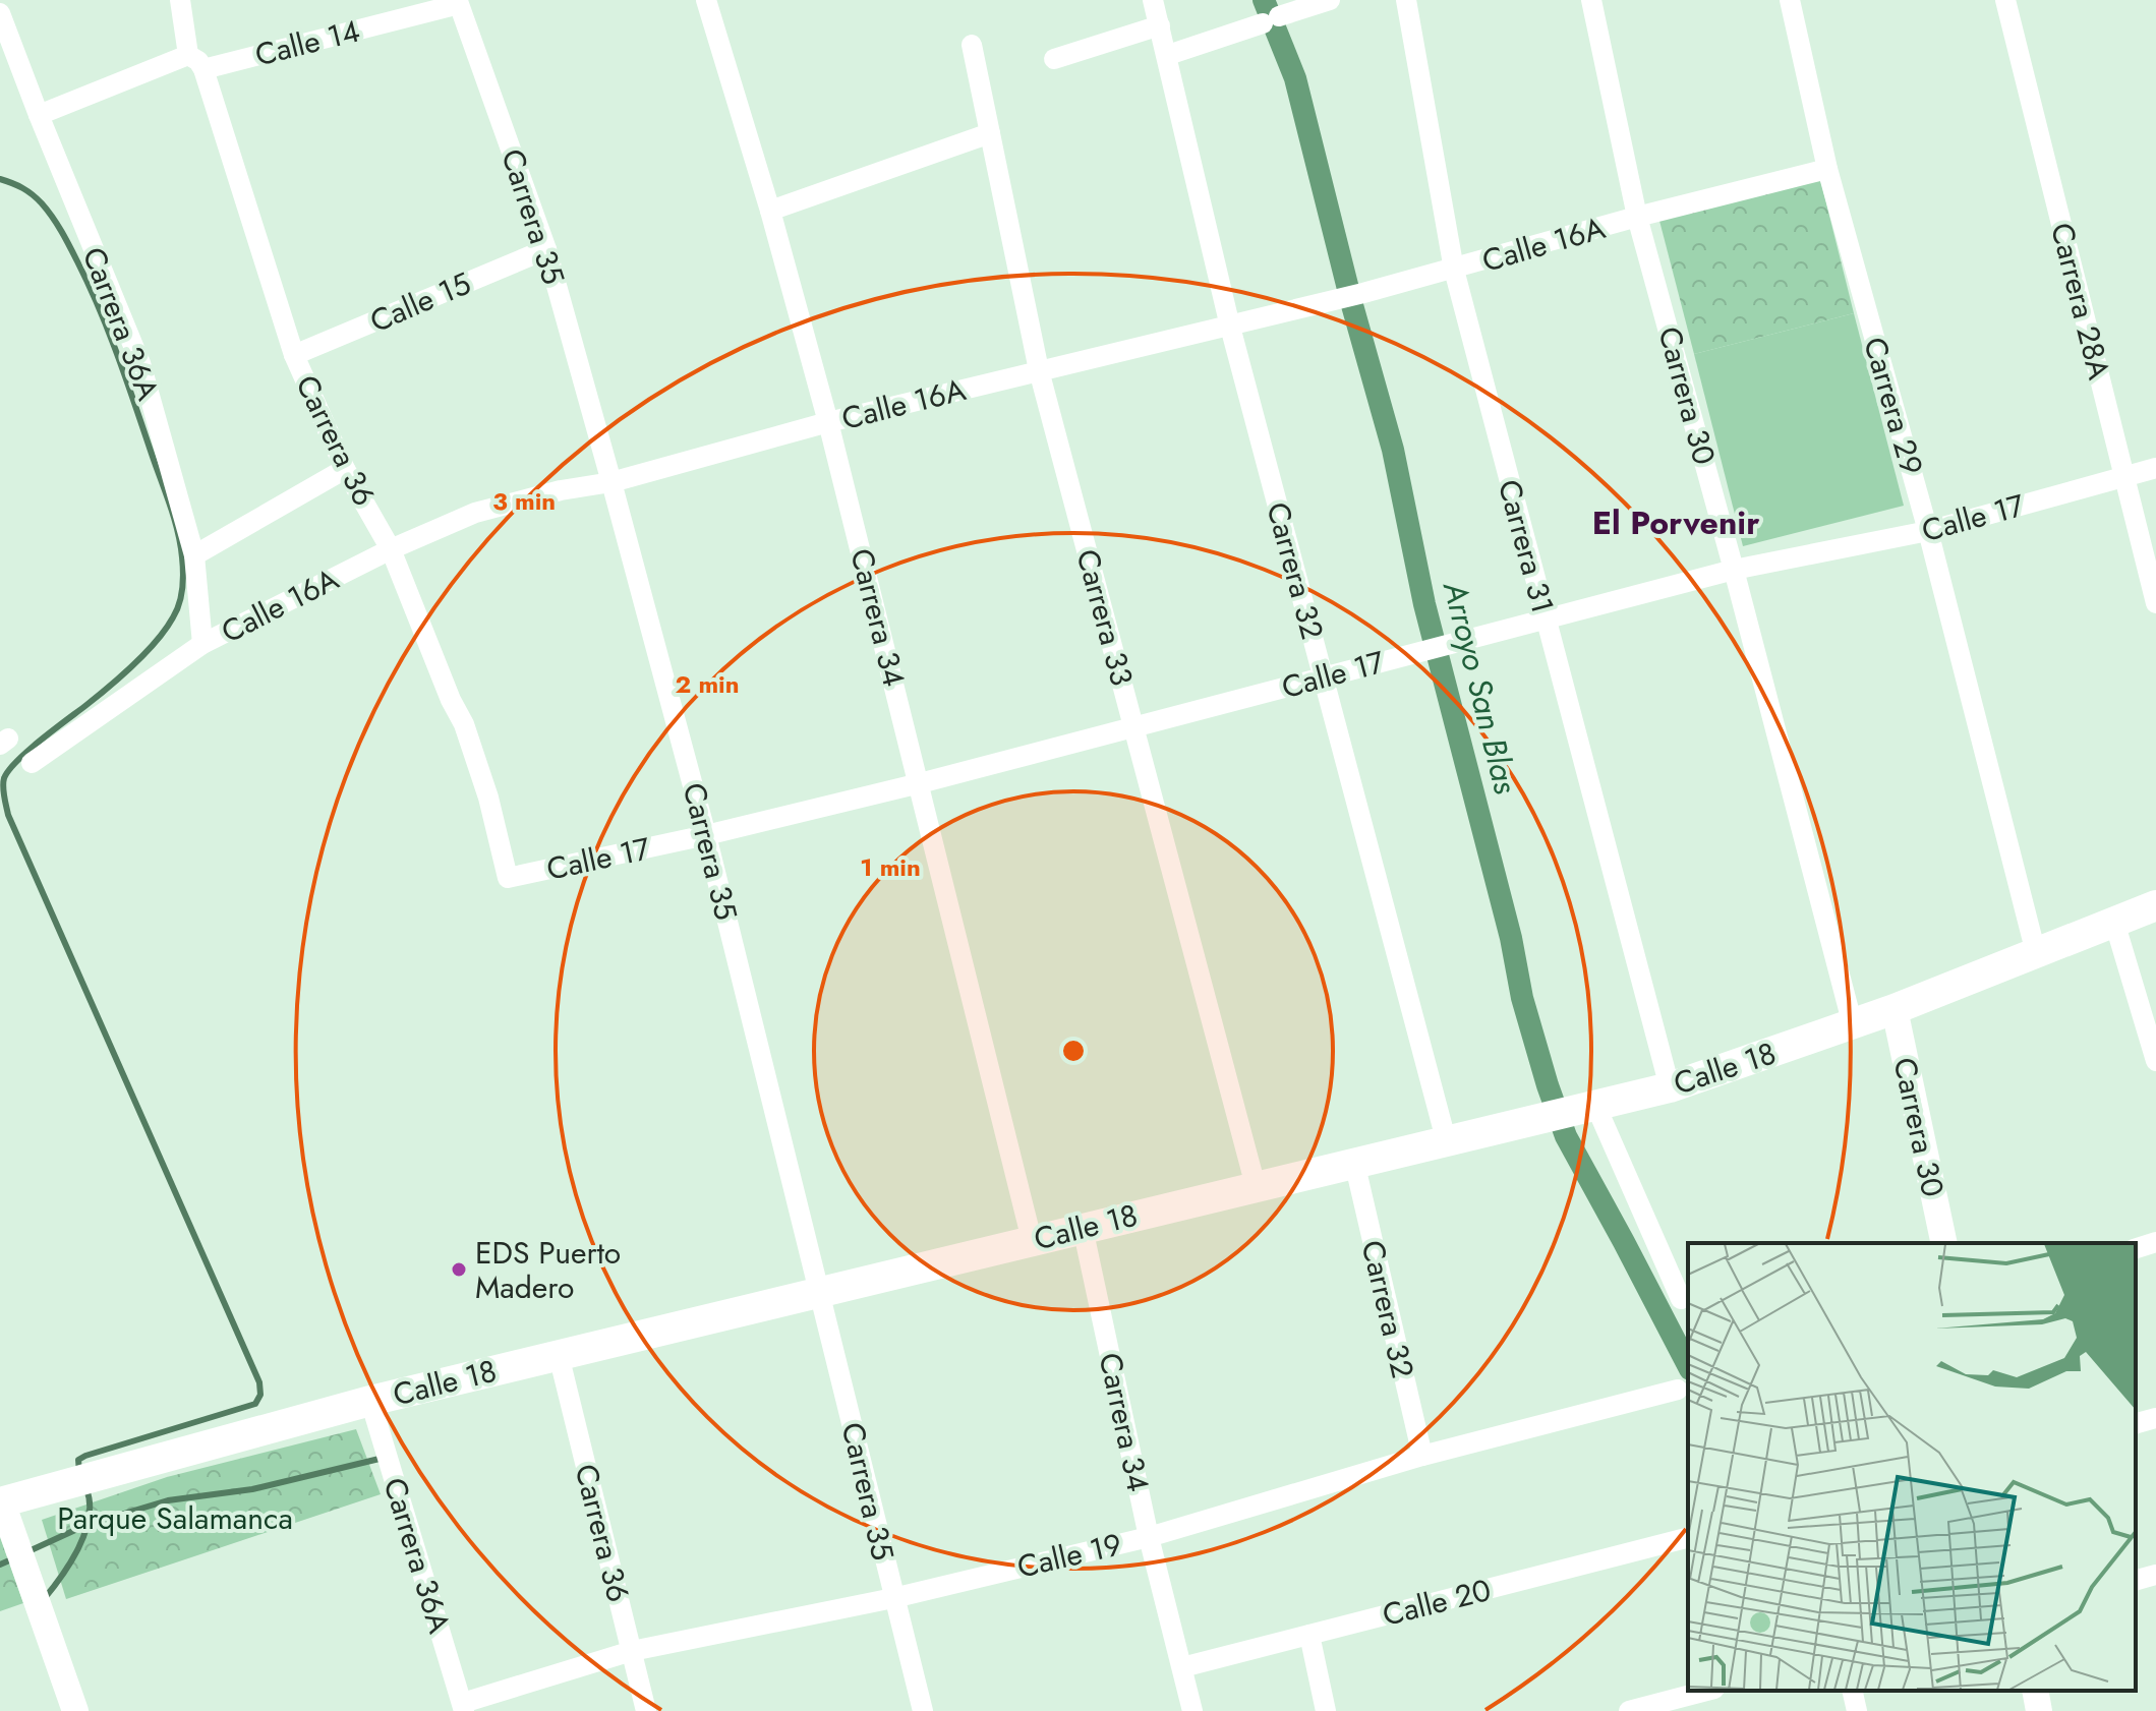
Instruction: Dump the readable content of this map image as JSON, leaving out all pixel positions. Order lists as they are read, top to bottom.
{
  "streets": {
    "main road": ["Calle 18"],
    "street": [
      "Calle 14",
      "Carrera 35",
      "Calle 16A",
      "Carrera 28A",
      "Calle 15",
      "Carrera 36A",
      "Carrera 30",
      "Carrera 29",
      "Carrera 36",
      "Calle 17",
      "Carrera 31",
      "Carrera 32",
      "Carrera 34",
      "Carrera 33",
      "Calle 19",
      "Calle 20"
    ]
  },
  "crossings": [
    ["Calle 14", "Carrera 35"],
    ["Calle 14", "Carrera 36A"],
    ["Calle 14", "Carrera 36"],
    ["Carrera 35", "Calle 16A"],
    ["Carrera 35", "Calle 15"],
    ["Carrera 35", "Calle 17"],
    ["Carrera 35", "Calle 18"],
    ["Carrera 35", "Calle 19"],
    ["Calle 16A", "Carrera 36A"],
    ["Calle 16A", "Carrera 30"],
    ["Calle 16A", "Carrera 29"],
    ["Calle 16A", "Carrera 36"],
    ["Calle 16A", "Carrera 31"],
    ["Calle 16A", "Carrera 32"],
    ["Calle 16A", "Carrera 34"],
    ["Calle 16A", "Carrera 33"],
    ["Carrera 28A", "Calle 17"],
    ["Calle 15", "Carrera 36"],
    ["Carrera 36A", "Calle 18"],
    ["Carrera 36A", "Calle 19"],
    ["Carrera 30", "Calle 17"],
    ["Carrera 30", "Calle 18"],
    ["Carrera 29", "Calle 17"],
    ["Carrera 29", "Calle 18"],
    ["Carrera 36", "Calle 17"],
    ["Carrera 36", "Calle 18"],
    ["Carrera 36", "Calle 19"],
    ["Calle 17", "Carrera 31"],
    ["Calle 17", "Carrera 32"],
    ["Calle 17", "Carrera 34"],
    ["Calle 17", "Carrera 33"],
    ["Carrera 31", "Calle 18"],
    ["Carrera 32", "Calle 18"],
    ["Carrera 32", "Calle 19"],
    ["Carrera 34", "Calle 18"],
    ["Carrera 34", "Calle 19"],
    ["Carrera 34", "Calle 20"],
    ["Carrera 33", "Calle 18"]
  ],
  "districts": ["El Porvenir"],
  "water": ["Arroyo San Blas"],
  "parks": ["Parque Salamanca"],
  "places": ["EDS Puerto Madero"],
  "rings": ["3 min", "2 min", "1 min"]
}
